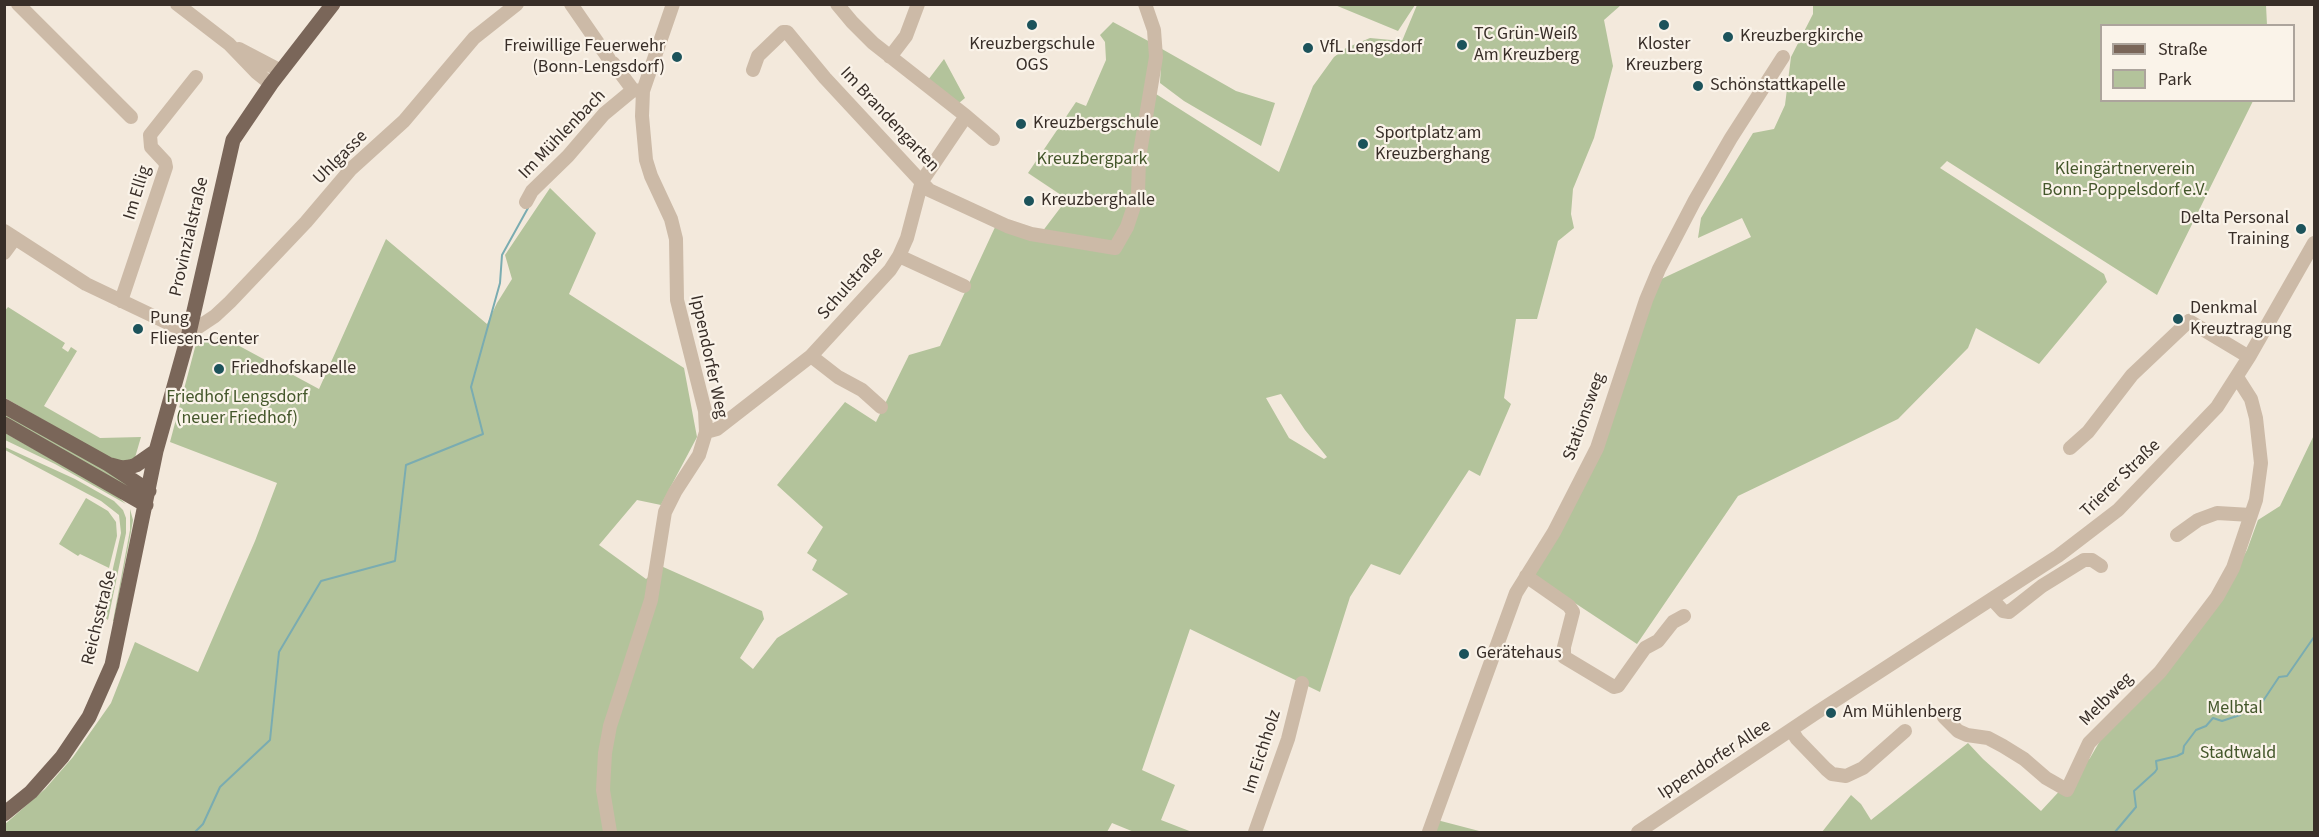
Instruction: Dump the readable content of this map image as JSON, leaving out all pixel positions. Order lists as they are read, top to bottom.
{
  "streets": {
    "main road": ["Provinzialstraße", "Reichsstraße"],
    "street": [
      "Im Brandengarten",
      "Im Mühlenbach",
      "Uhlgasse",
      "Im Ellig",
      "Schulstraße",
      "Ippendorfer Weg",
      "Stationsweg",
      "Trierer Straße",
      "Melbweg",
      "Im Eichholz",
      "Ippendorfer Allee"
    ]
  },
  "crossings": [
    ["Im Brandengarten", "Schulstraße"],
    ["Im Mühlenbach", "Ippendorfer Weg"],
    ["Uhlgasse", "Provinzialstraße"],
    ["Provinzialstraße", "Reichsstraße"],
    ["Schulstraße", "Ippendorfer Weg"],
    ["Trierer Straße", "Melbweg"],
    ["Trierer Straße", "Ippendorfer Allee"]
  ],
  "parks": [
    "Kreuzbergpark",
    "Kleingärtnerverein Bonn-Poppelsdorf e.V.",
    "Friedhof Lengsdorf (neuer Friedhof)",
    "Melbtal",
    "Stadtwald"
  ],
  "places": [
    "Kreuzbergschule OGS",
    "Kloster Kreuzberg",
    "Kreuzbergkirche",
    "TC Grün-Weiß Am Kreuzberg",
    "VfL Lengsdorf",
    "Freiwillige Feuerwehr (Bonn-Lengsdorf)",
    "Schönstattkapelle",
    "Kreuzbergschule",
    "Sportplatz am Kreuzberghang",
    "Kreuzberghalle",
    "Delta Personal Training",
    "Denkmal Kreuztragung",
    "Pung Fliesen-Center",
    "Friedhofskapelle",
    "Gerätehaus",
    "Am Mühlenberg"
  ],
  "legend": ["Straße", "Park"]
}
